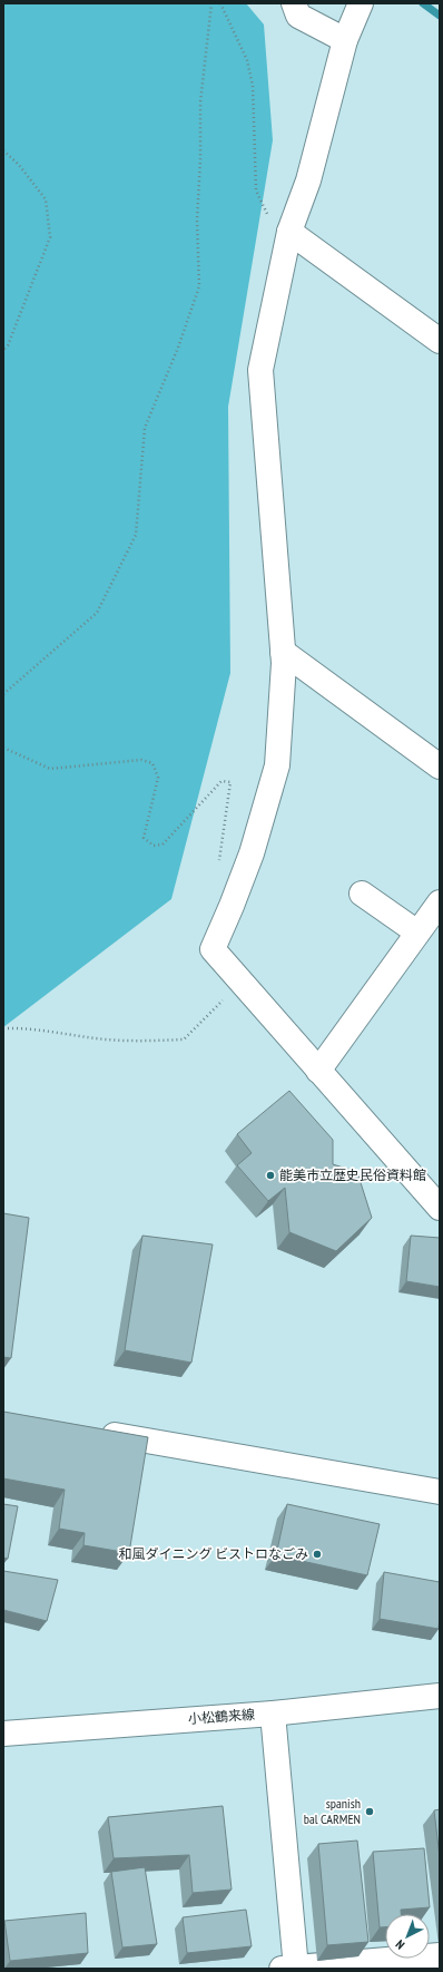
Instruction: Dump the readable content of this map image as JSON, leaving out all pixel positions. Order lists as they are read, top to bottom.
{
  "streets": {
    "street": ["小松鶴来線"]
  },
  "places": ["能美市立歴史民俗資料館", "和風ダイニング ビストロなごみ", "spanish bal CARMEN"],
  "north": "bottom left"
}
